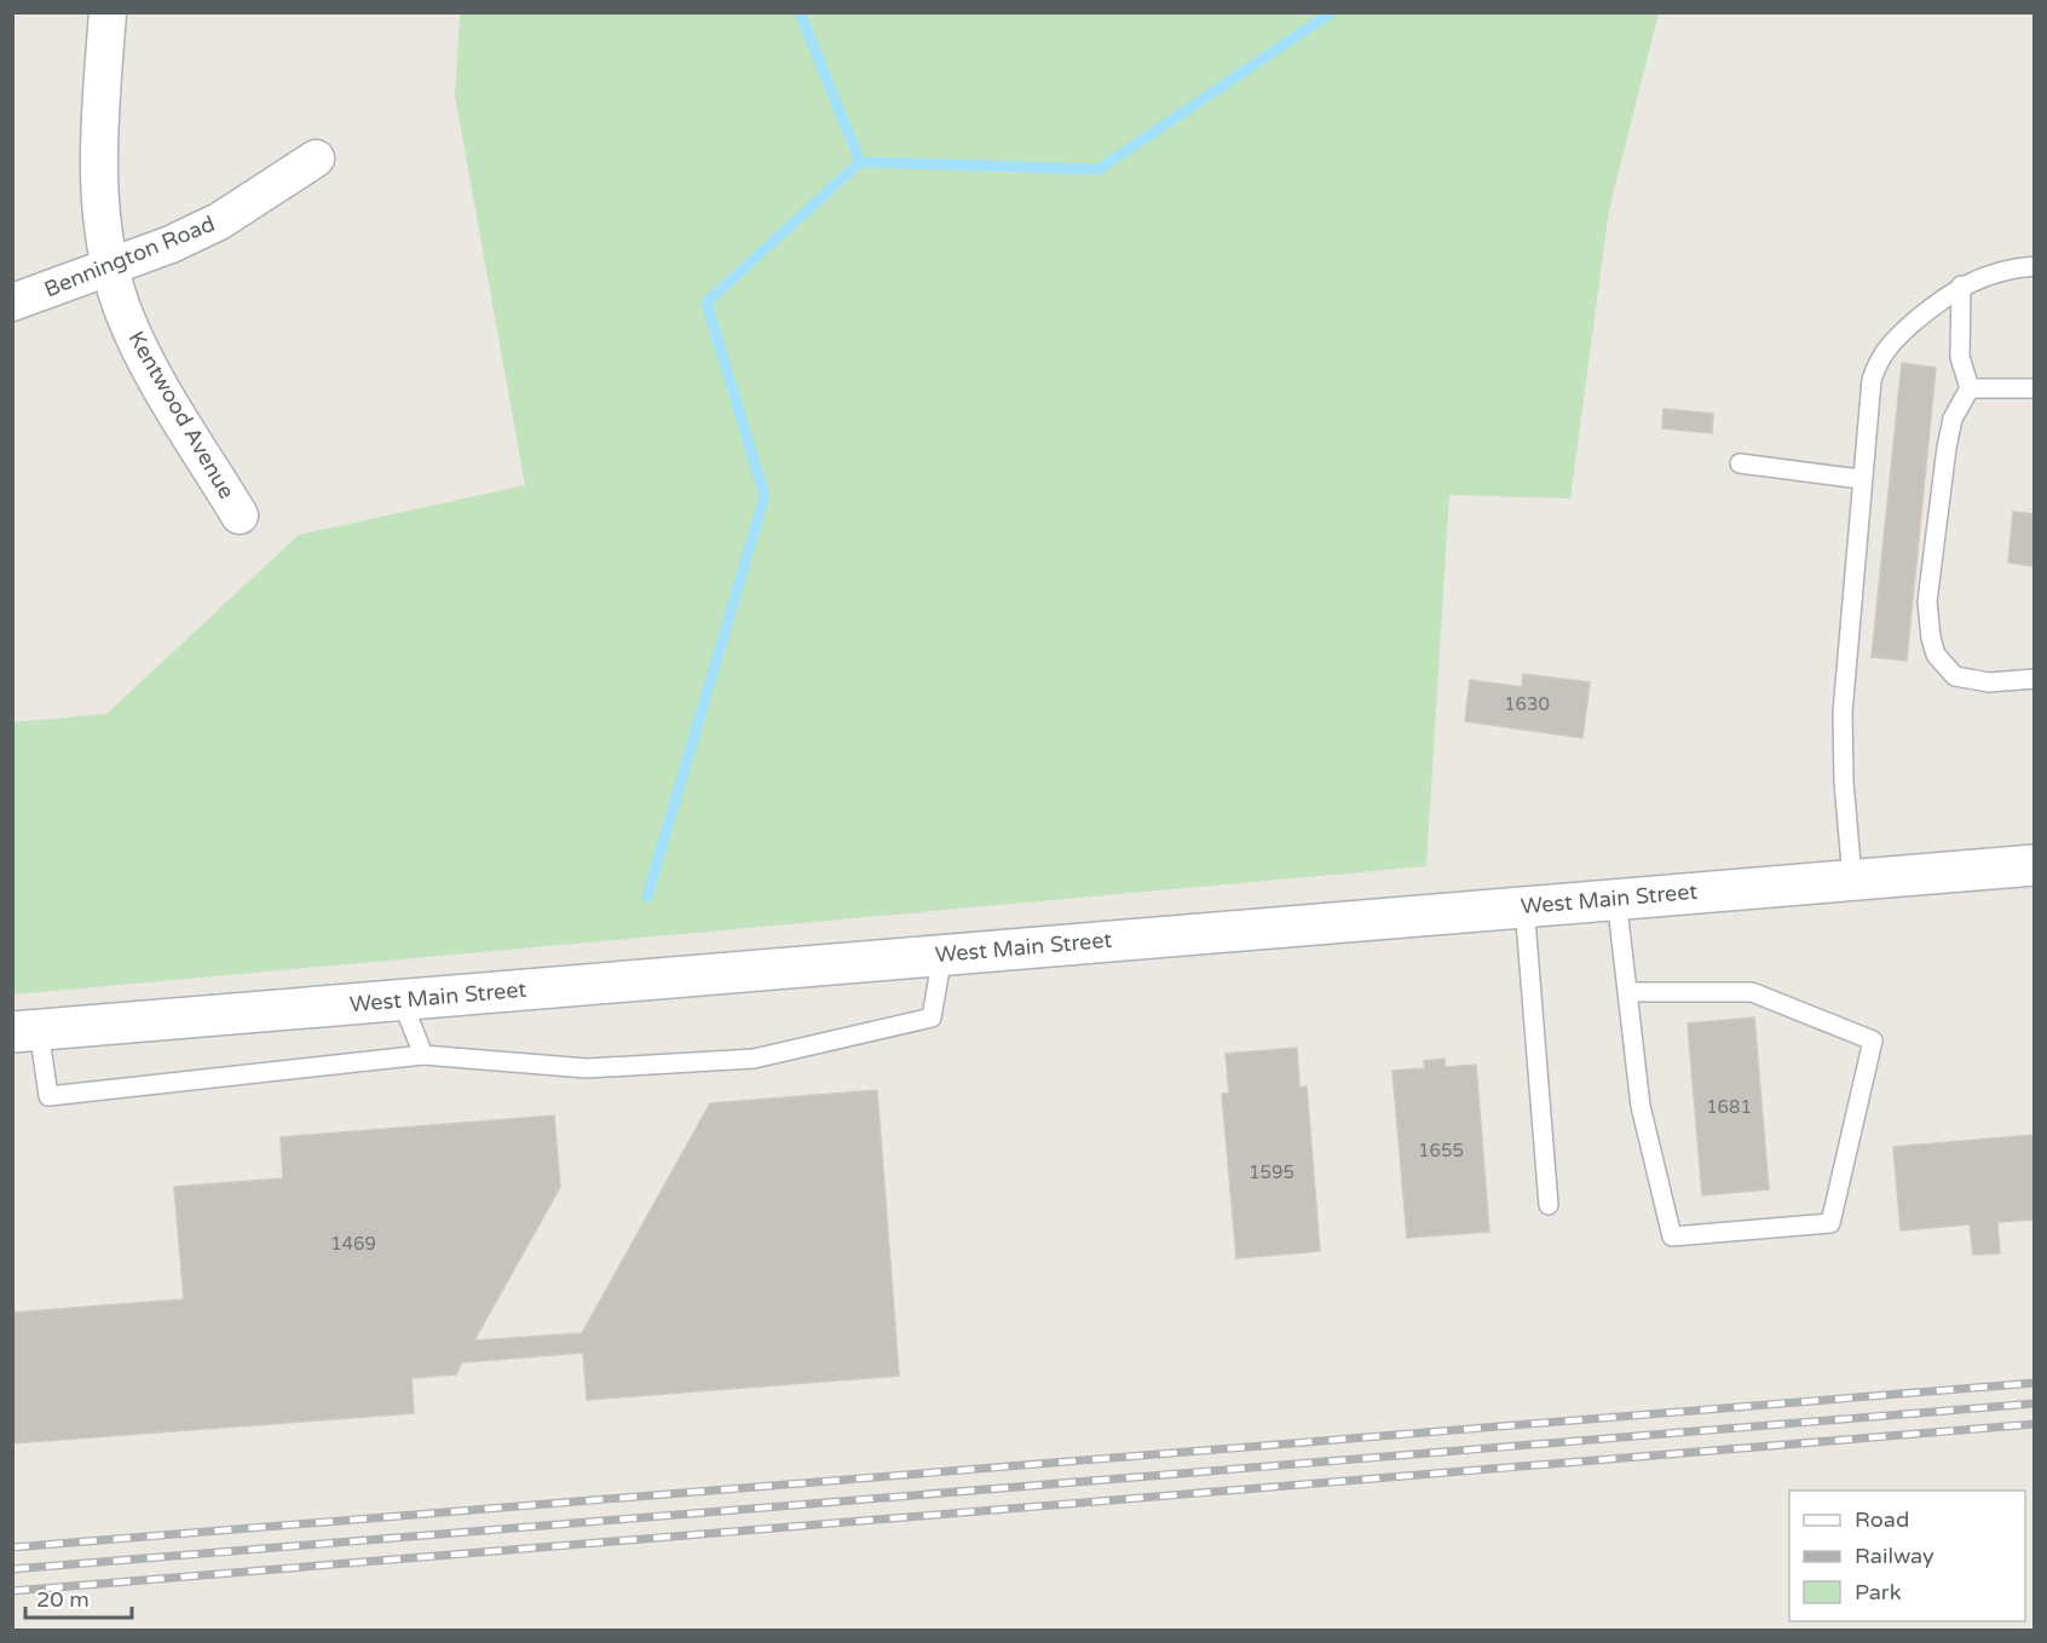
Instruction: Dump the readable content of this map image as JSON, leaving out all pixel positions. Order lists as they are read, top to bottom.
{
  "streets": {
    "street": ["Bennington Road", "Kentwood Avenue", "West Main Street"]
  },
  "crossings": [
    ["Bennington Road", "Kentwood Avenue"]
  ],
  "house_numbers": [
    "1630",
    "1681",
    "1655",
    "1595",
    "1469"
  ],
  "legend": ["Road", "Railway", "Park"],
  "scale_bar": "20 m"
}
